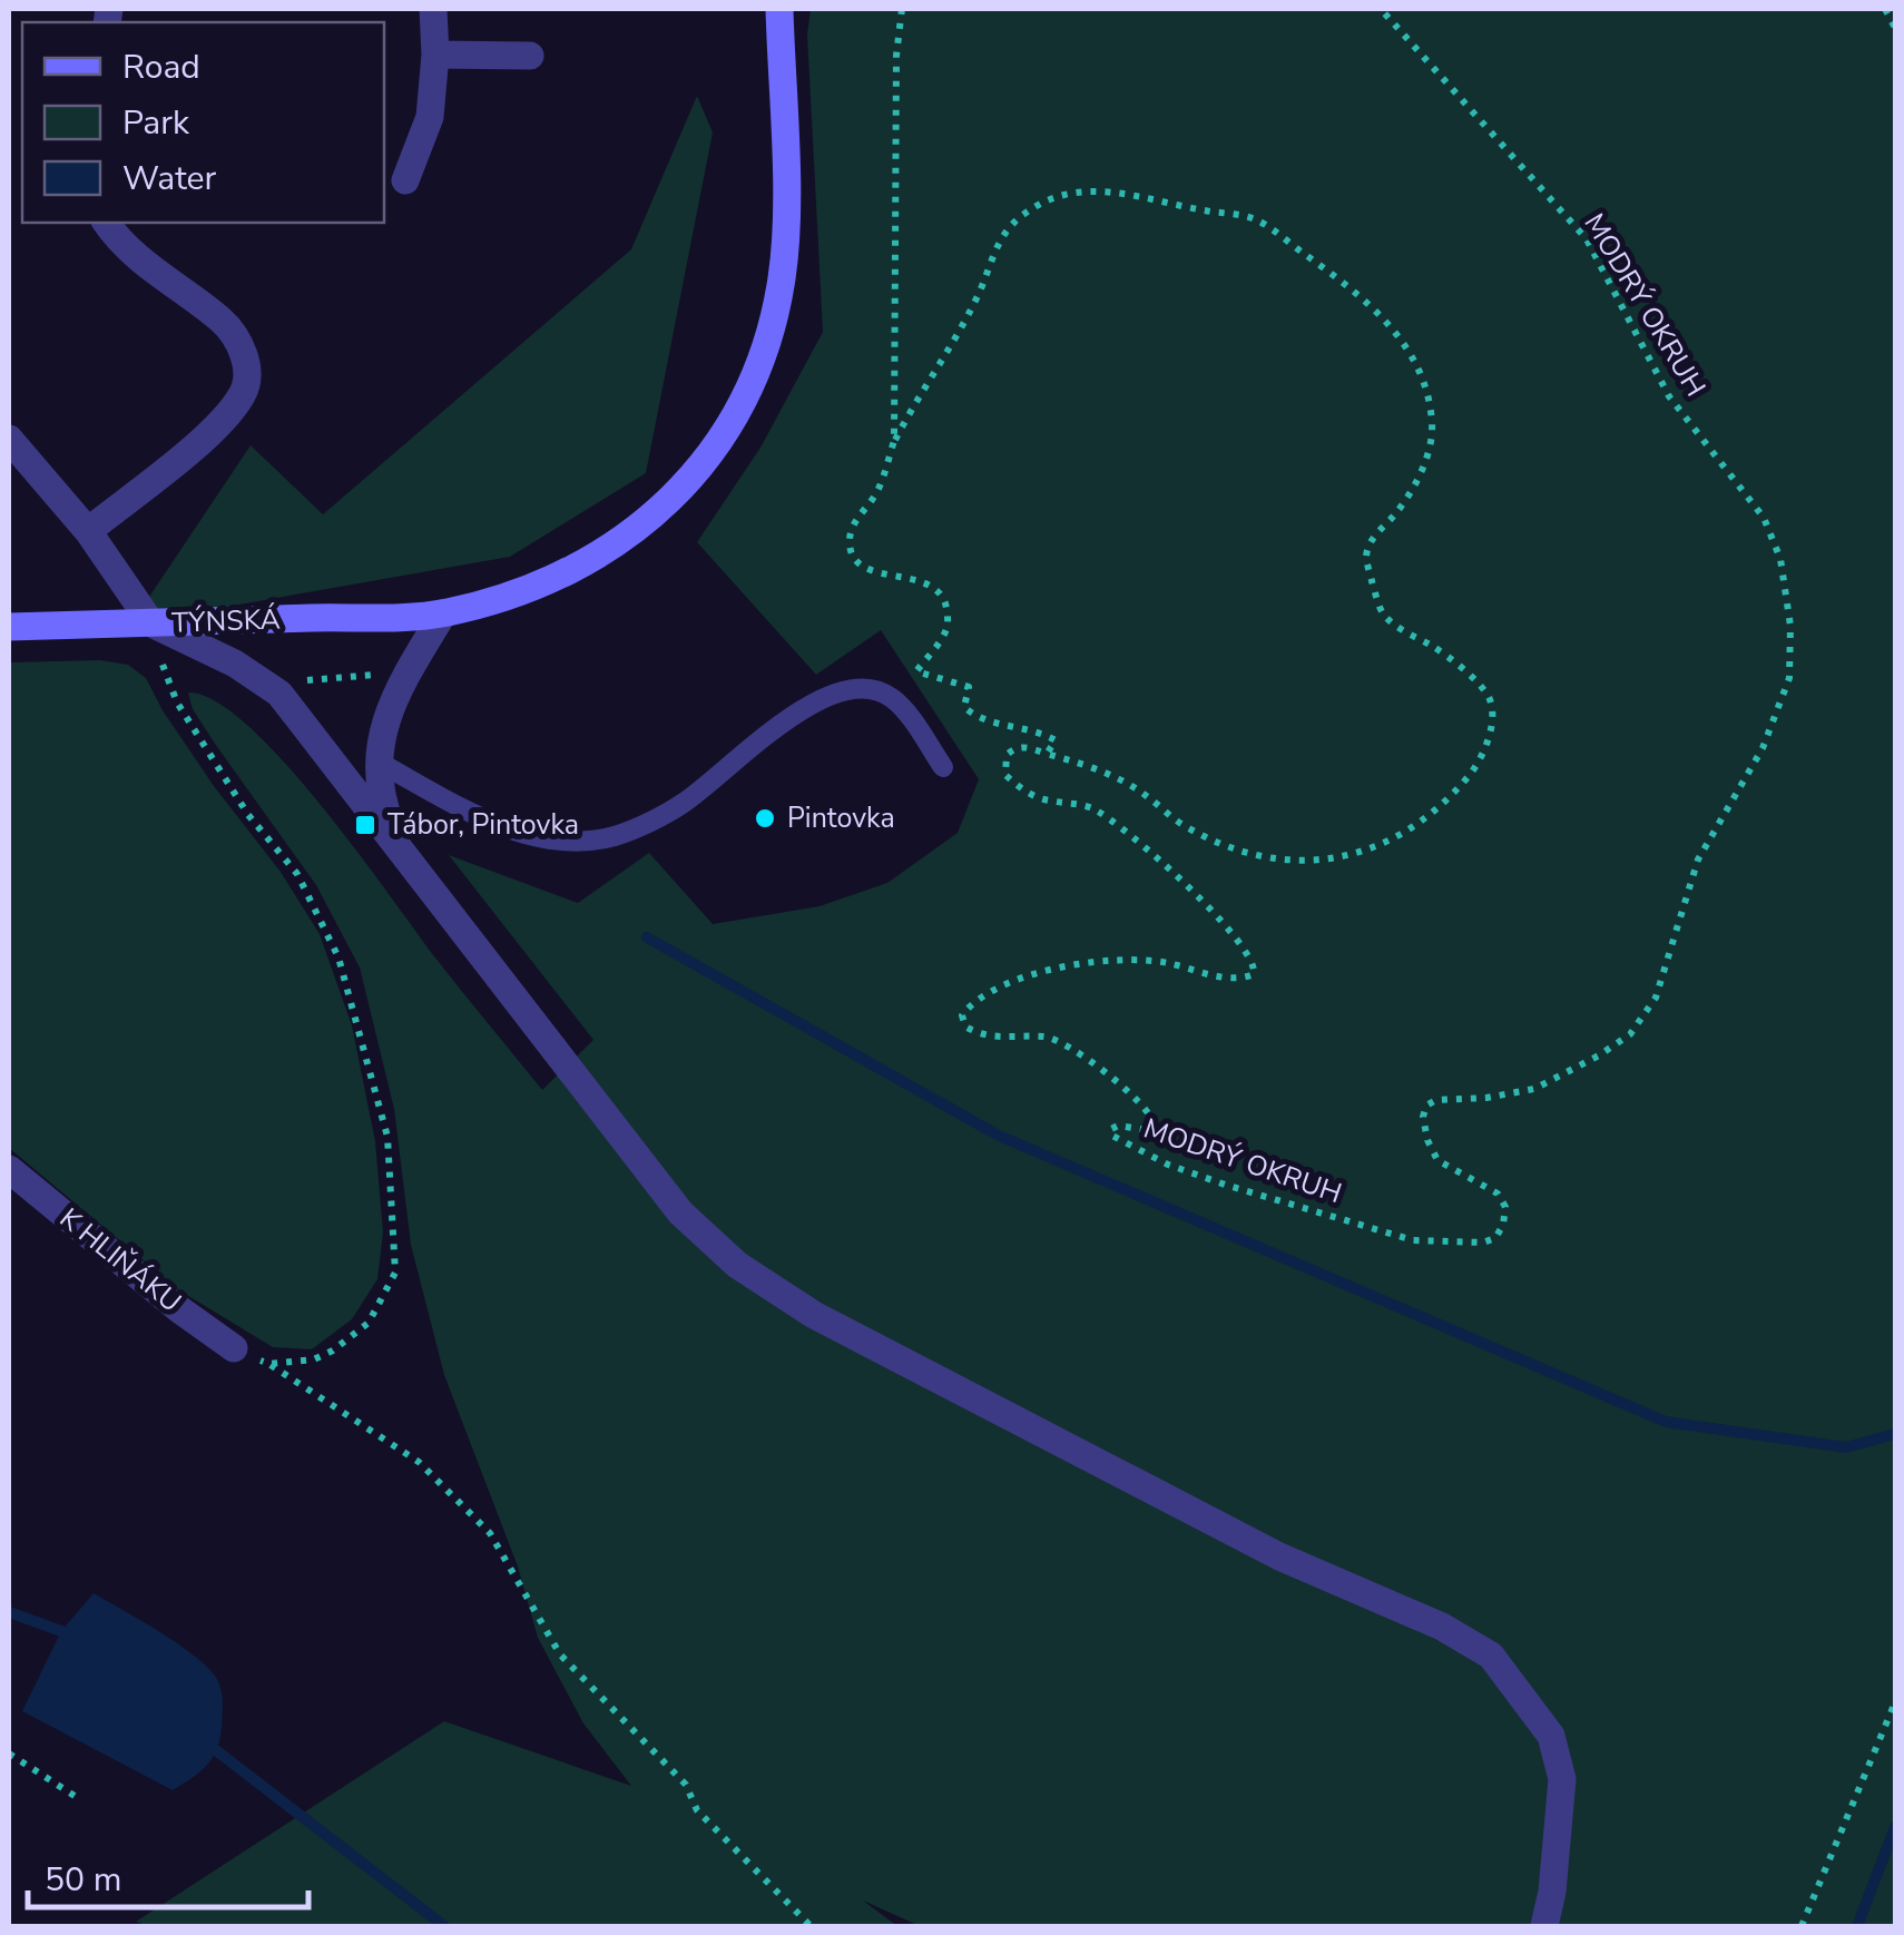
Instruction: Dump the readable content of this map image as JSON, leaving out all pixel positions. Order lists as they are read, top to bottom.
{
  "streets": {
    "main road": ["TÝNSKÁ"],
    "street": ["K HLIŇÁKU"],
    "path": ["MODRÝ OKRUH"]
  },
  "places": {
    "other": ["Pintovka"],
    "transit": ["Tábor, Pintovka"]
  },
  "legend": ["Road", "Park", "Water"],
  "scale_bar": "50 m"
}
